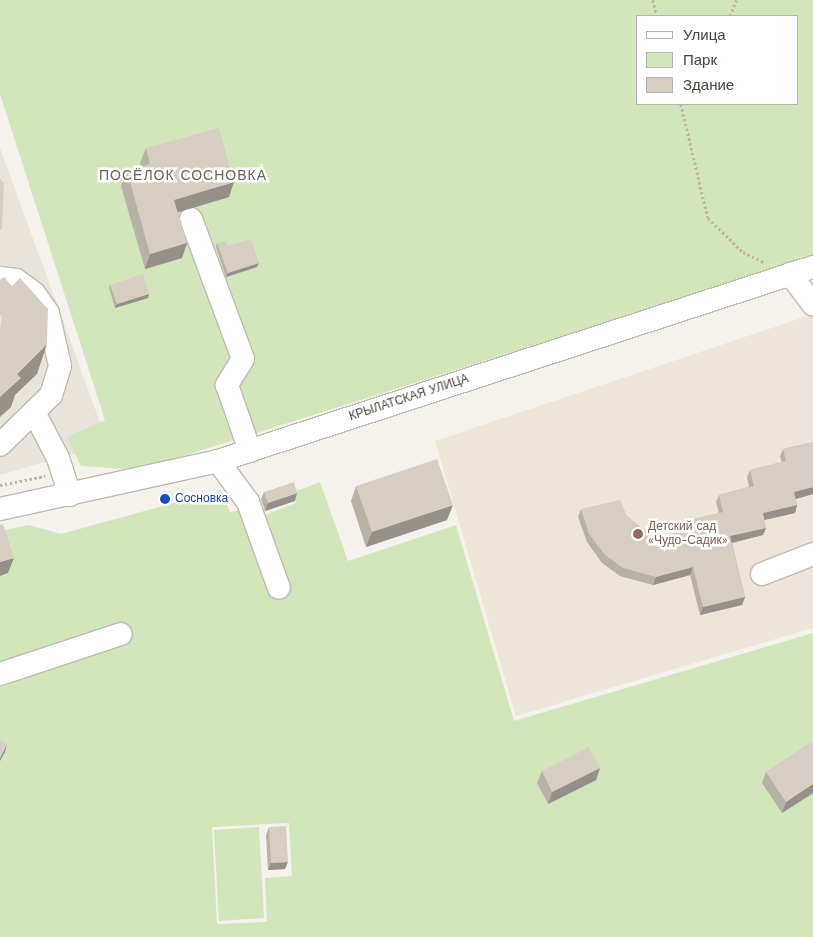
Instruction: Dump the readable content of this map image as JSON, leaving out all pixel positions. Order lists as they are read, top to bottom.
{
  "streets": {
    "street": ["КРЫЛАТСКАЯ УЛИЦА"]
  },
  "districts": ["ПОСЁЛОК СОСНОВКА"],
  "places": ["Сосновка", "Детский сад «Чудо-Садик»"],
  "legend": ["Улица", "Парк", "Здание"]
}
